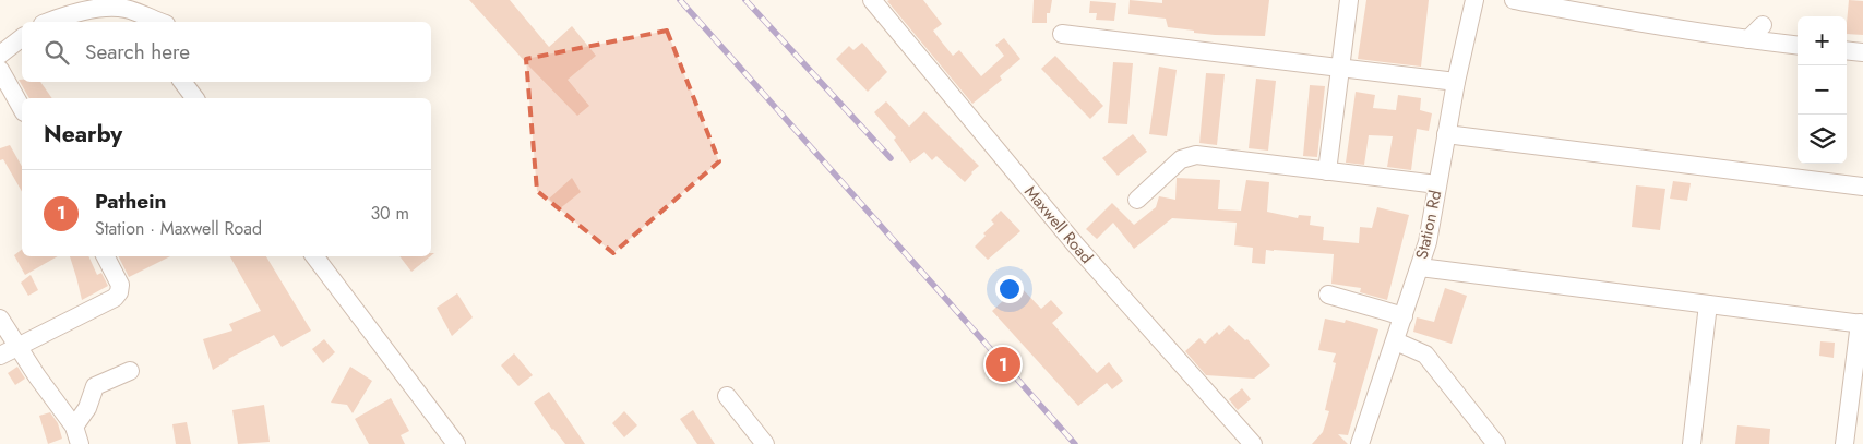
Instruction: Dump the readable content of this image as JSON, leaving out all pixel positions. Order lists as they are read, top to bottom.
{
  "streets": {
    "street": ["Maxwell Road", "Station Rd"]
  },
  "page": {
    "map_buttons": ["+", "−"],
    "search": "Search here",
    "heading": "Nearby",
    "list": [
      {
        "mark": "1",
        "name": "Pathein",
        "note": "Station · Maxwell Road",
        "value": "30 m"
      }
    ],
    "pins": "1"
  }
}
